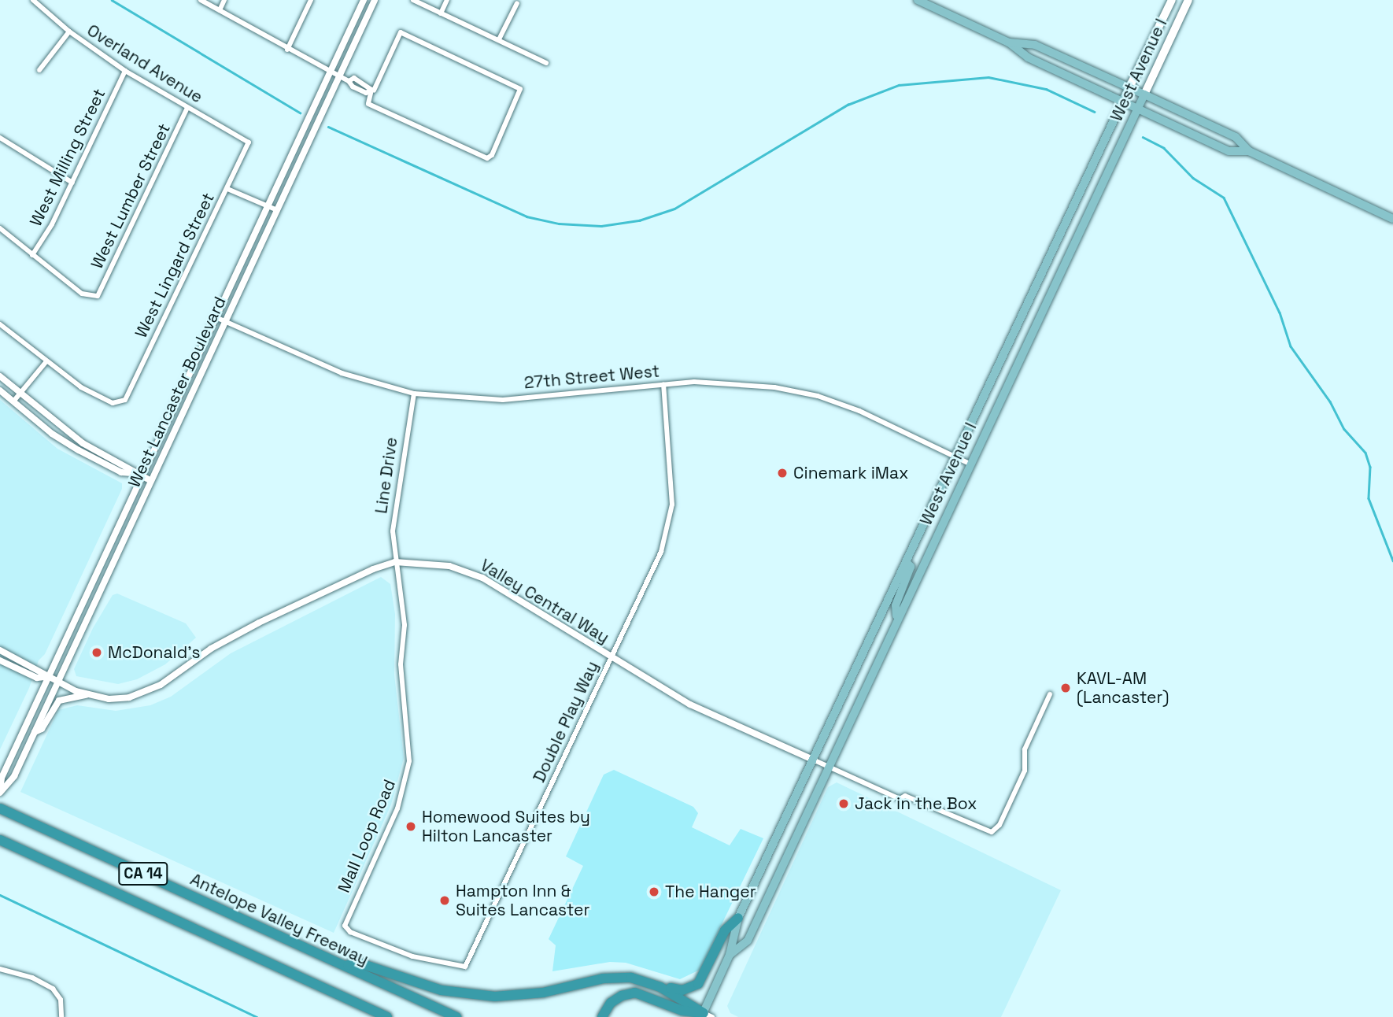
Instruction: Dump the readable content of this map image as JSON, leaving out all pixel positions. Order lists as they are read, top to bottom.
{
  "streets": {
    "highway": ["CA 14", "Antelope Valley Freeway"],
    "main road": ["West Avenue I"],
    "street": [
      "Overland Avenue",
      "West Milling Street",
      "West Lumber Street",
      "West Lingard Street",
      "27th Street West",
      "West Lancaster Boulevard",
      "Line Drive",
      "Valley Central Way",
      "Double Play Way",
      "Mall Loop Road"
    ]
  },
  "crossings": [
    ["Overland Avenue", "West Milling Street"],
    ["Overland Avenue", "West Lumber Street"],
    ["Overland Avenue", "West Lingard Street"],
    ["West Avenue I", "27th Street West"],
    ["West Avenue I", "Valley Central Way"],
    ["West Milling Street", "West Lumber Street"],
    ["27th Street West", "West Lancaster Boulevard"],
    ["27th Street West", "Line Drive"],
    ["27th Street West", "Double Play Way"],
    ["West Lancaster Boulevard", "Valley Central Way"],
    ["Line Drive", "Valley Central Way"],
    ["Line Drive", "Mall Loop Road"],
    ["Valley Central Way", "Double Play Way"],
    ["Valley Central Way", "Mall Loop Road"],
    ["Double Play Way", "Mall Loop Road"]
  ],
  "places": [
    "Cinemark iMax",
    "McDonald's",
    "KAVL-AM (Lancaster)",
    "Jack in the Box",
    "Homewood Suites by Hilton Lancaster",
    "The Hanger",
    "Hampton Inn & Suites Lancaster"
  ]
}
